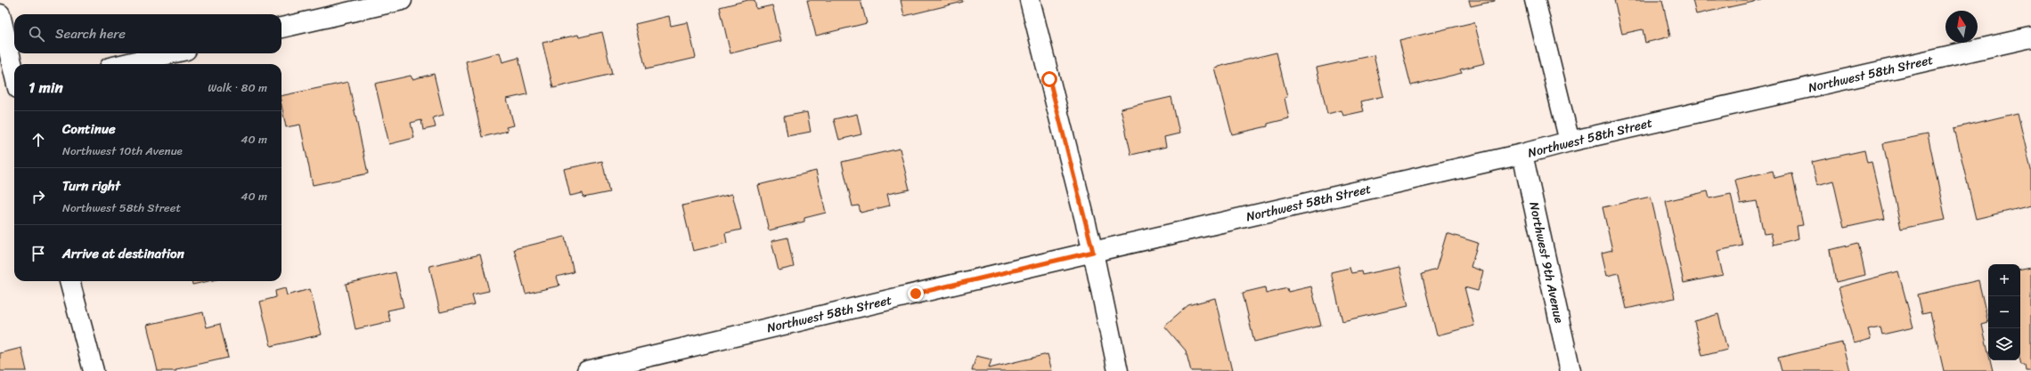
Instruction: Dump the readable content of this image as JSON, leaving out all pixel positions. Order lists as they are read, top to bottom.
{
  "streets": {
    "street": ["Northwest 58th Street", "Northwest 9th Avenue"]
  },
  "crossings": [
    ["Northwest 58th Street", "Northwest 9th Avenue"]
  ],
  "north": "top",
  "page": {
    "search": "Search here",
    "heading": ["1 min", "Walk · 80 m"],
    "list": [
      ["Continue", "Northwest 10th Avenue", "40 m"],
      ["Turn right", "Northwest 58th Street", "40 m"],
      "Arrive at destination"
    ],
    "map_buttons": ["+", "−"]
  }
}
